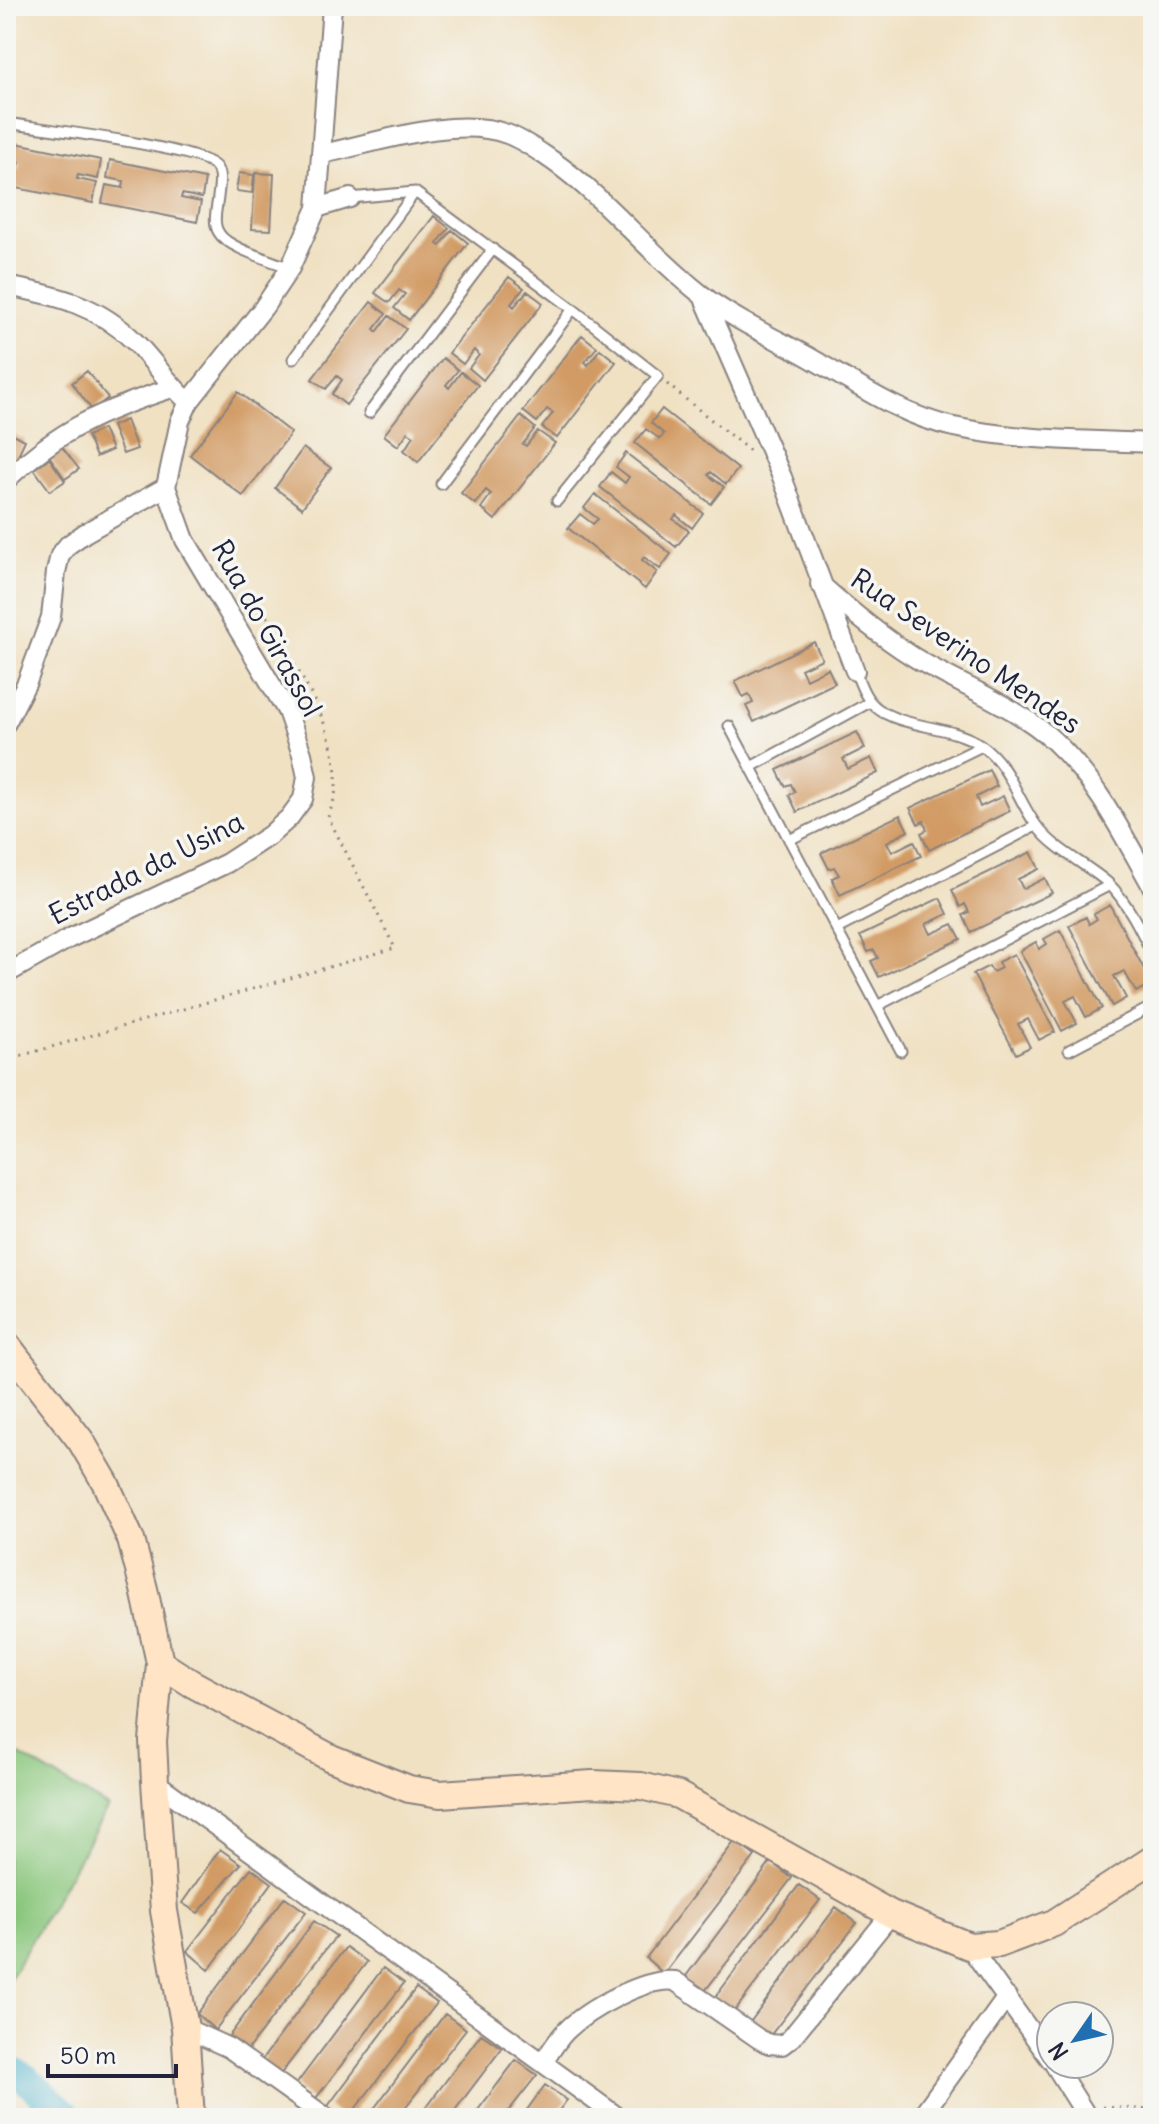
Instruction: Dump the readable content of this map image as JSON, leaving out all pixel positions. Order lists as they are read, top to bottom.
{
  "streets": {
    "street": ["Rua do Girassol", "Rua Severino Mendes", "Estrada da Usina"]
  },
  "crossings": [
    ["Rua do Girassol", "Estrada da Usina"]
  ],
  "scale_bar": "50 m",
  "north": "bottom left"
}
